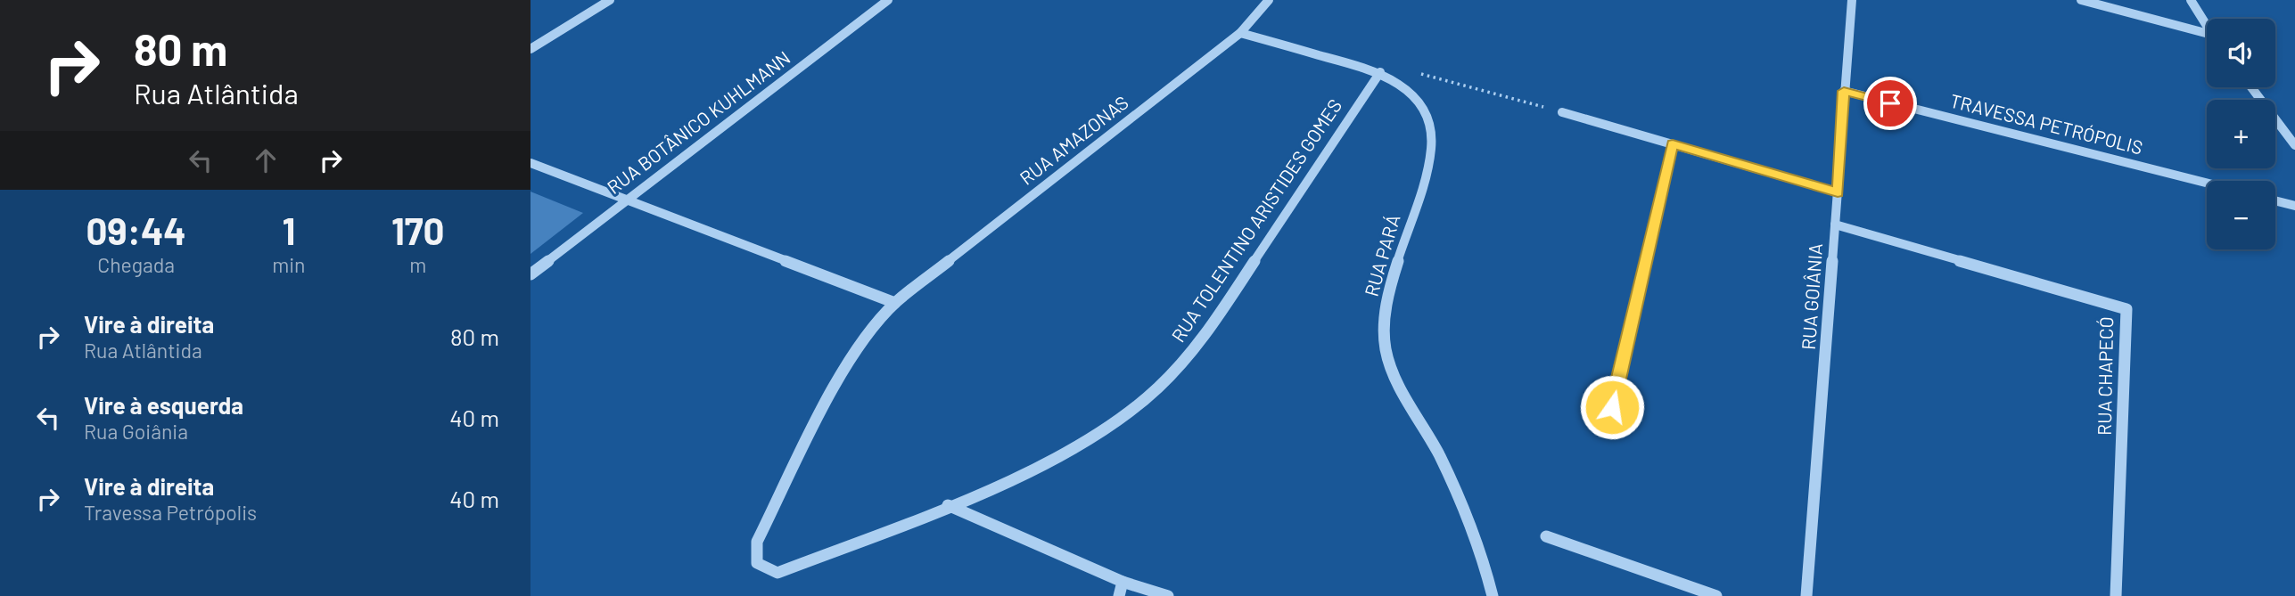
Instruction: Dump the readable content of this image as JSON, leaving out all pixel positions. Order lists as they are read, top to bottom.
{
  "streets": {
    "street": [
      "RUA BOTÂNICO KUHLMANN",
      "TRAVESSA PETRÓPOLIS",
      "RUA AMAZONAS",
      "RUA TOLENTINO ARISTIDES GOMES",
      "RUA PARÁ",
      "RUA GOIÂNIA",
      "RUA CHAPECÓ"
    ]
  },
  "crossings": [
    ["TRAVESSA PETRÓPOLIS", "RUA GOIÂNIA"],
    ["RUA AMAZONAS", "RUA TOLENTINO ARISTIDES GOMES"],
    ["RUA AMAZONAS", "RUA PARÁ"],
    ["RUA TOLENTINO ARISTIDES GOMES", "RUA PARÁ"],
    ["RUA GOIÂNIA", "RUA CHAPECÓ"]
  ],
  "page": {
    "turn": ["80 m", "Rua Atlântida"],
    "map_buttons": ["+", "−"],
    "eta": [
      "09:44",
      "Chegada",
      "1",
      "min",
      "170",
      "m"
    ],
    "list": [
      {
        "name": "Vire à direita",
        "note": "Rua Atlântida",
        "value": "80 m"
      },
      {
        "name": "Vire à esquerda",
        "note": "Rua Goiânia",
        "value": "40 m"
      },
      {
        "name": "Vire à direita",
        "note": "Travessa Petrópolis",
        "value": "40 m"
      }
    ]
  }
}
